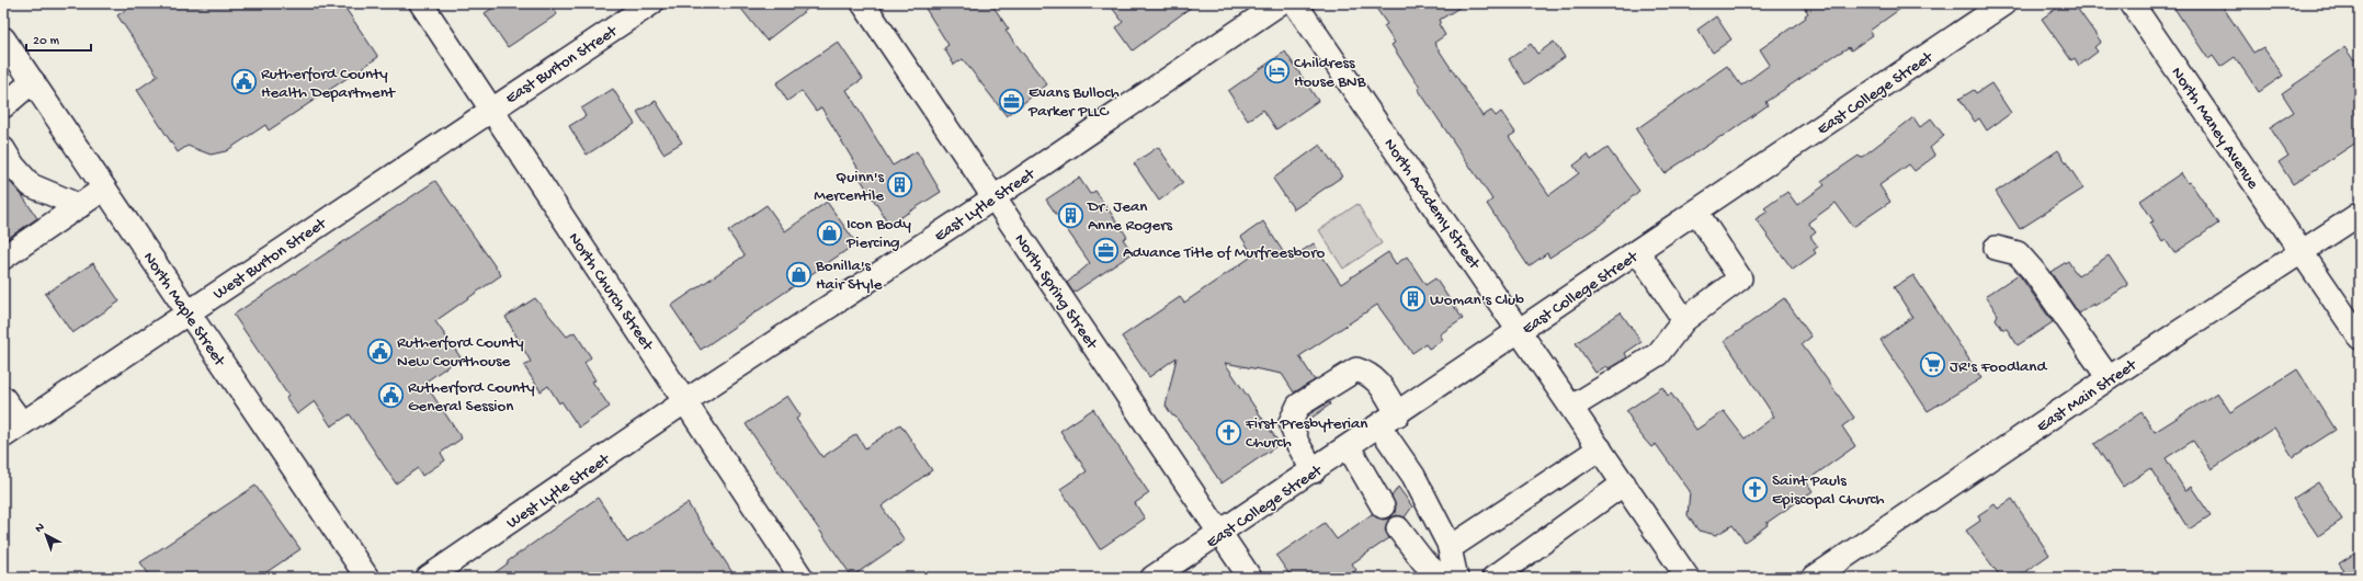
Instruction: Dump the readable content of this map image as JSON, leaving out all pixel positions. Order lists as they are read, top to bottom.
{
  "streets": {
    "street": [
      "East Burton Street",
      "East College Street",
      "North Maney Avenue",
      "North Academy Street",
      "East Lytle Street",
      "West Burton Street",
      "North Church Street",
      "North Spring Street",
      "North Maple Street",
      "East Main Street",
      "West Lytle Street"
    ]
  },
  "crossings": [
    ["East Burton Street", "West Burton Street"],
    ["East Burton Street", "North Church Street"],
    ["East College Street", "North Academy Street"],
    ["East College Street", "North Spring Street"],
    ["North Maney Avenue", "East Main Street"],
    ["East Lytle Street", "North Church Street"],
    ["East Lytle Street", "North Spring Street"],
    ["East Lytle Street", "West Lytle Street"],
    ["West Burton Street", "North Church Street"],
    ["West Burton Street", "North Maple Street"],
    ["North Church Street", "West Lytle Street"]
  ],
  "places": {
    "hotel": ["Childress House BNB"],
    "public building": ["Rutherford County Health Department", "Rutherford County New Courthouse", "Rutherford County General Session"],
    "office": ["Evans Bulloch Parker PLLC", "Advance Title of Murfreesboro"],
    "building": ["Quinn's Mercentile", "Dr. Jean Anne Rogers", "Woman's Club"],
    "shop": ["Icon Body Piercing", "Bonilla's Hair Style"],
    "supermarket": ["JR's Foodland"],
    "church": ["First Presbyterian Church", "Saint Pauls Episcopal Church"]
  },
  "scale_bar": "20 m",
  "north": "top left"
}
